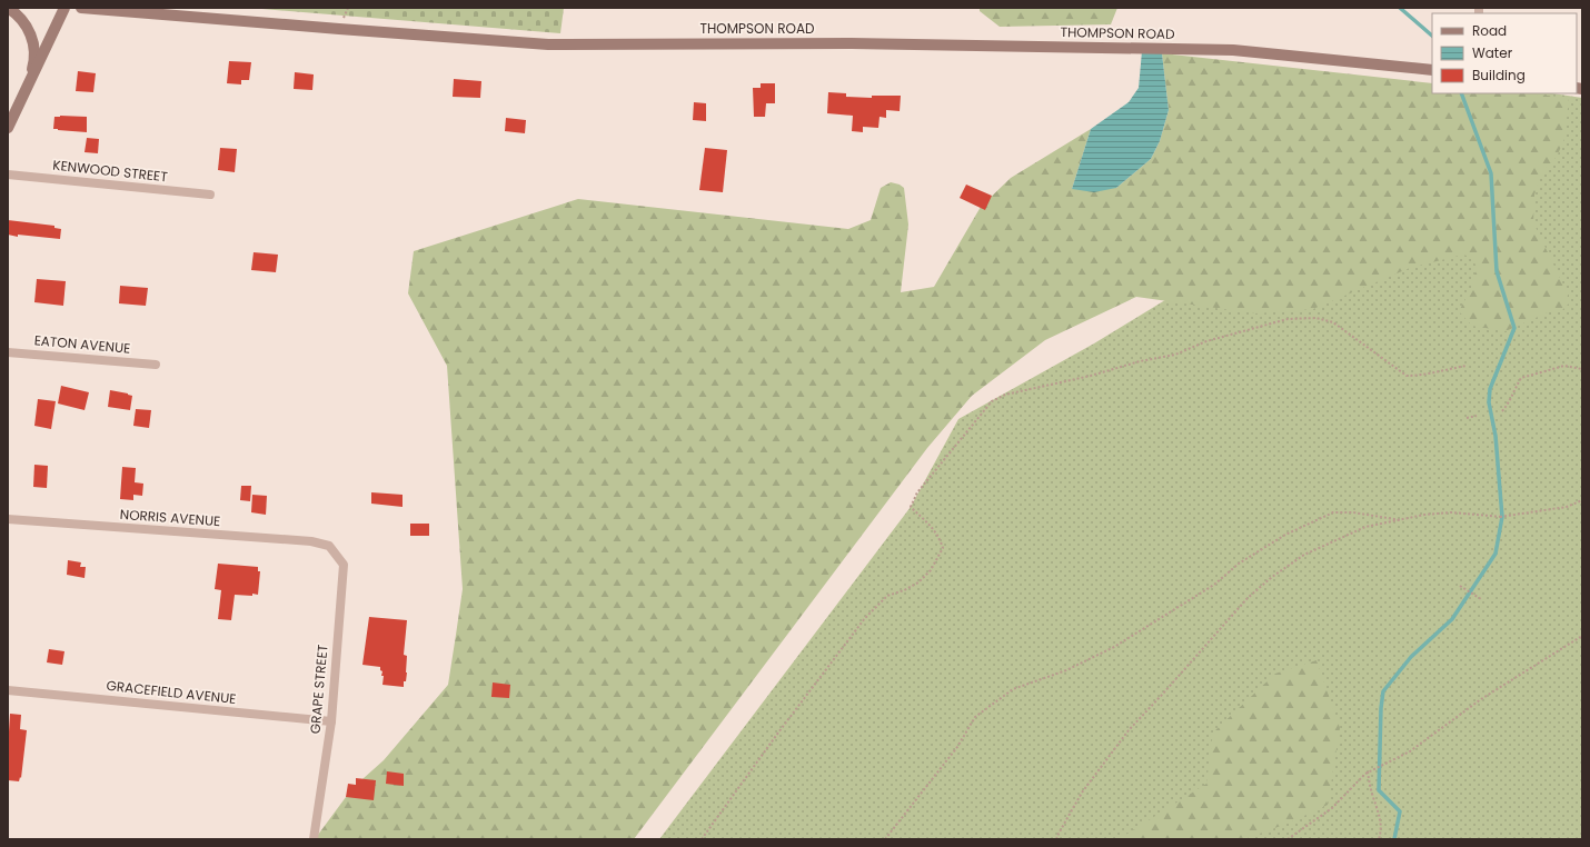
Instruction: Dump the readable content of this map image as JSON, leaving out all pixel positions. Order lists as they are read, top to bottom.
{
  "streets": {
    "main road": ["THOMPSON ROAD"],
    "street": [
      "KENWOOD STREET",
      "EATON AVENUE",
      "NORRIS AVENUE",
      "GRAPE STREET",
      "GRACEFIELD AVENUE"
    ]
  },
  "crossings": [
    ["NORRIS AVENUE", "GRAPE STREET"],
    ["GRAPE STREET", "GRACEFIELD AVENUE"]
  ],
  "legend": ["Road", "Water", "Building"]
}
